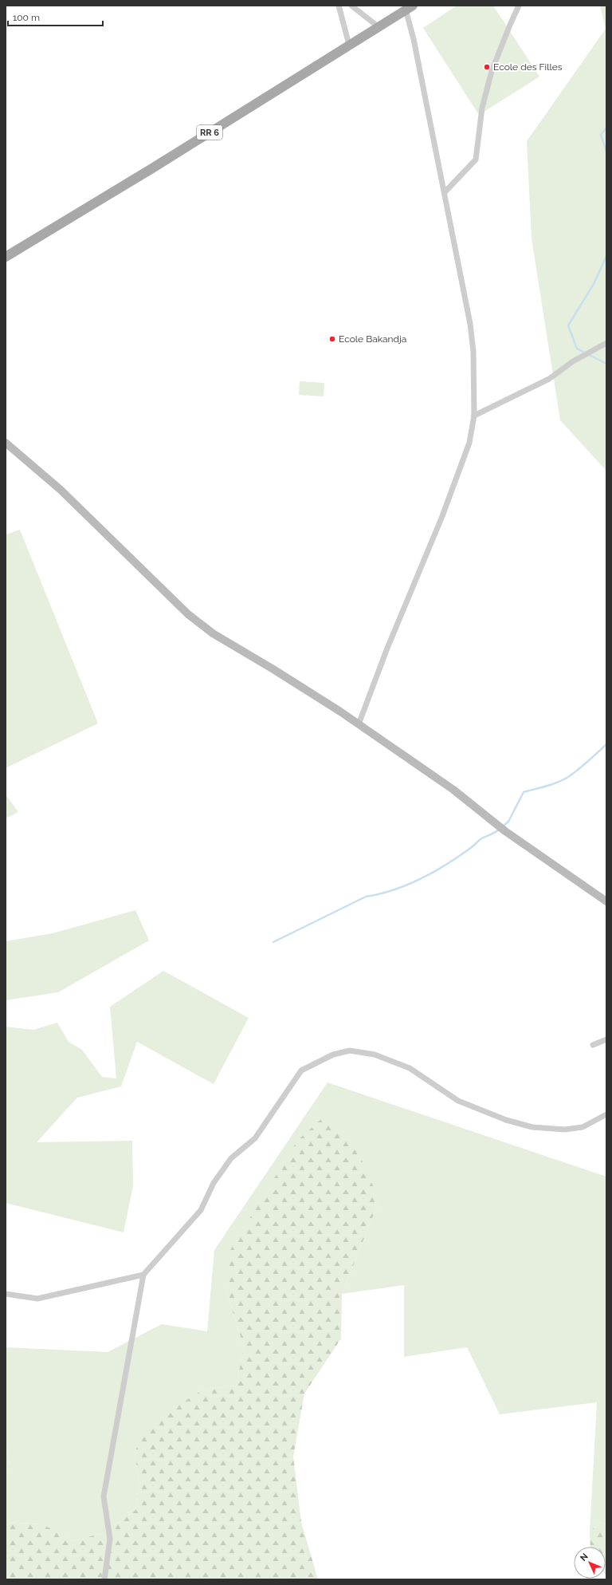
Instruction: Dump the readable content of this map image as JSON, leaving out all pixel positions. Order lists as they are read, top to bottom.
{
  "streets": {
    "main road": ["RR 6"]
  },
  "places": ["Ecole des Filles", "Ecole Bakandja"],
  "scale_bar": "100 m",
  "north": "top left"
}
